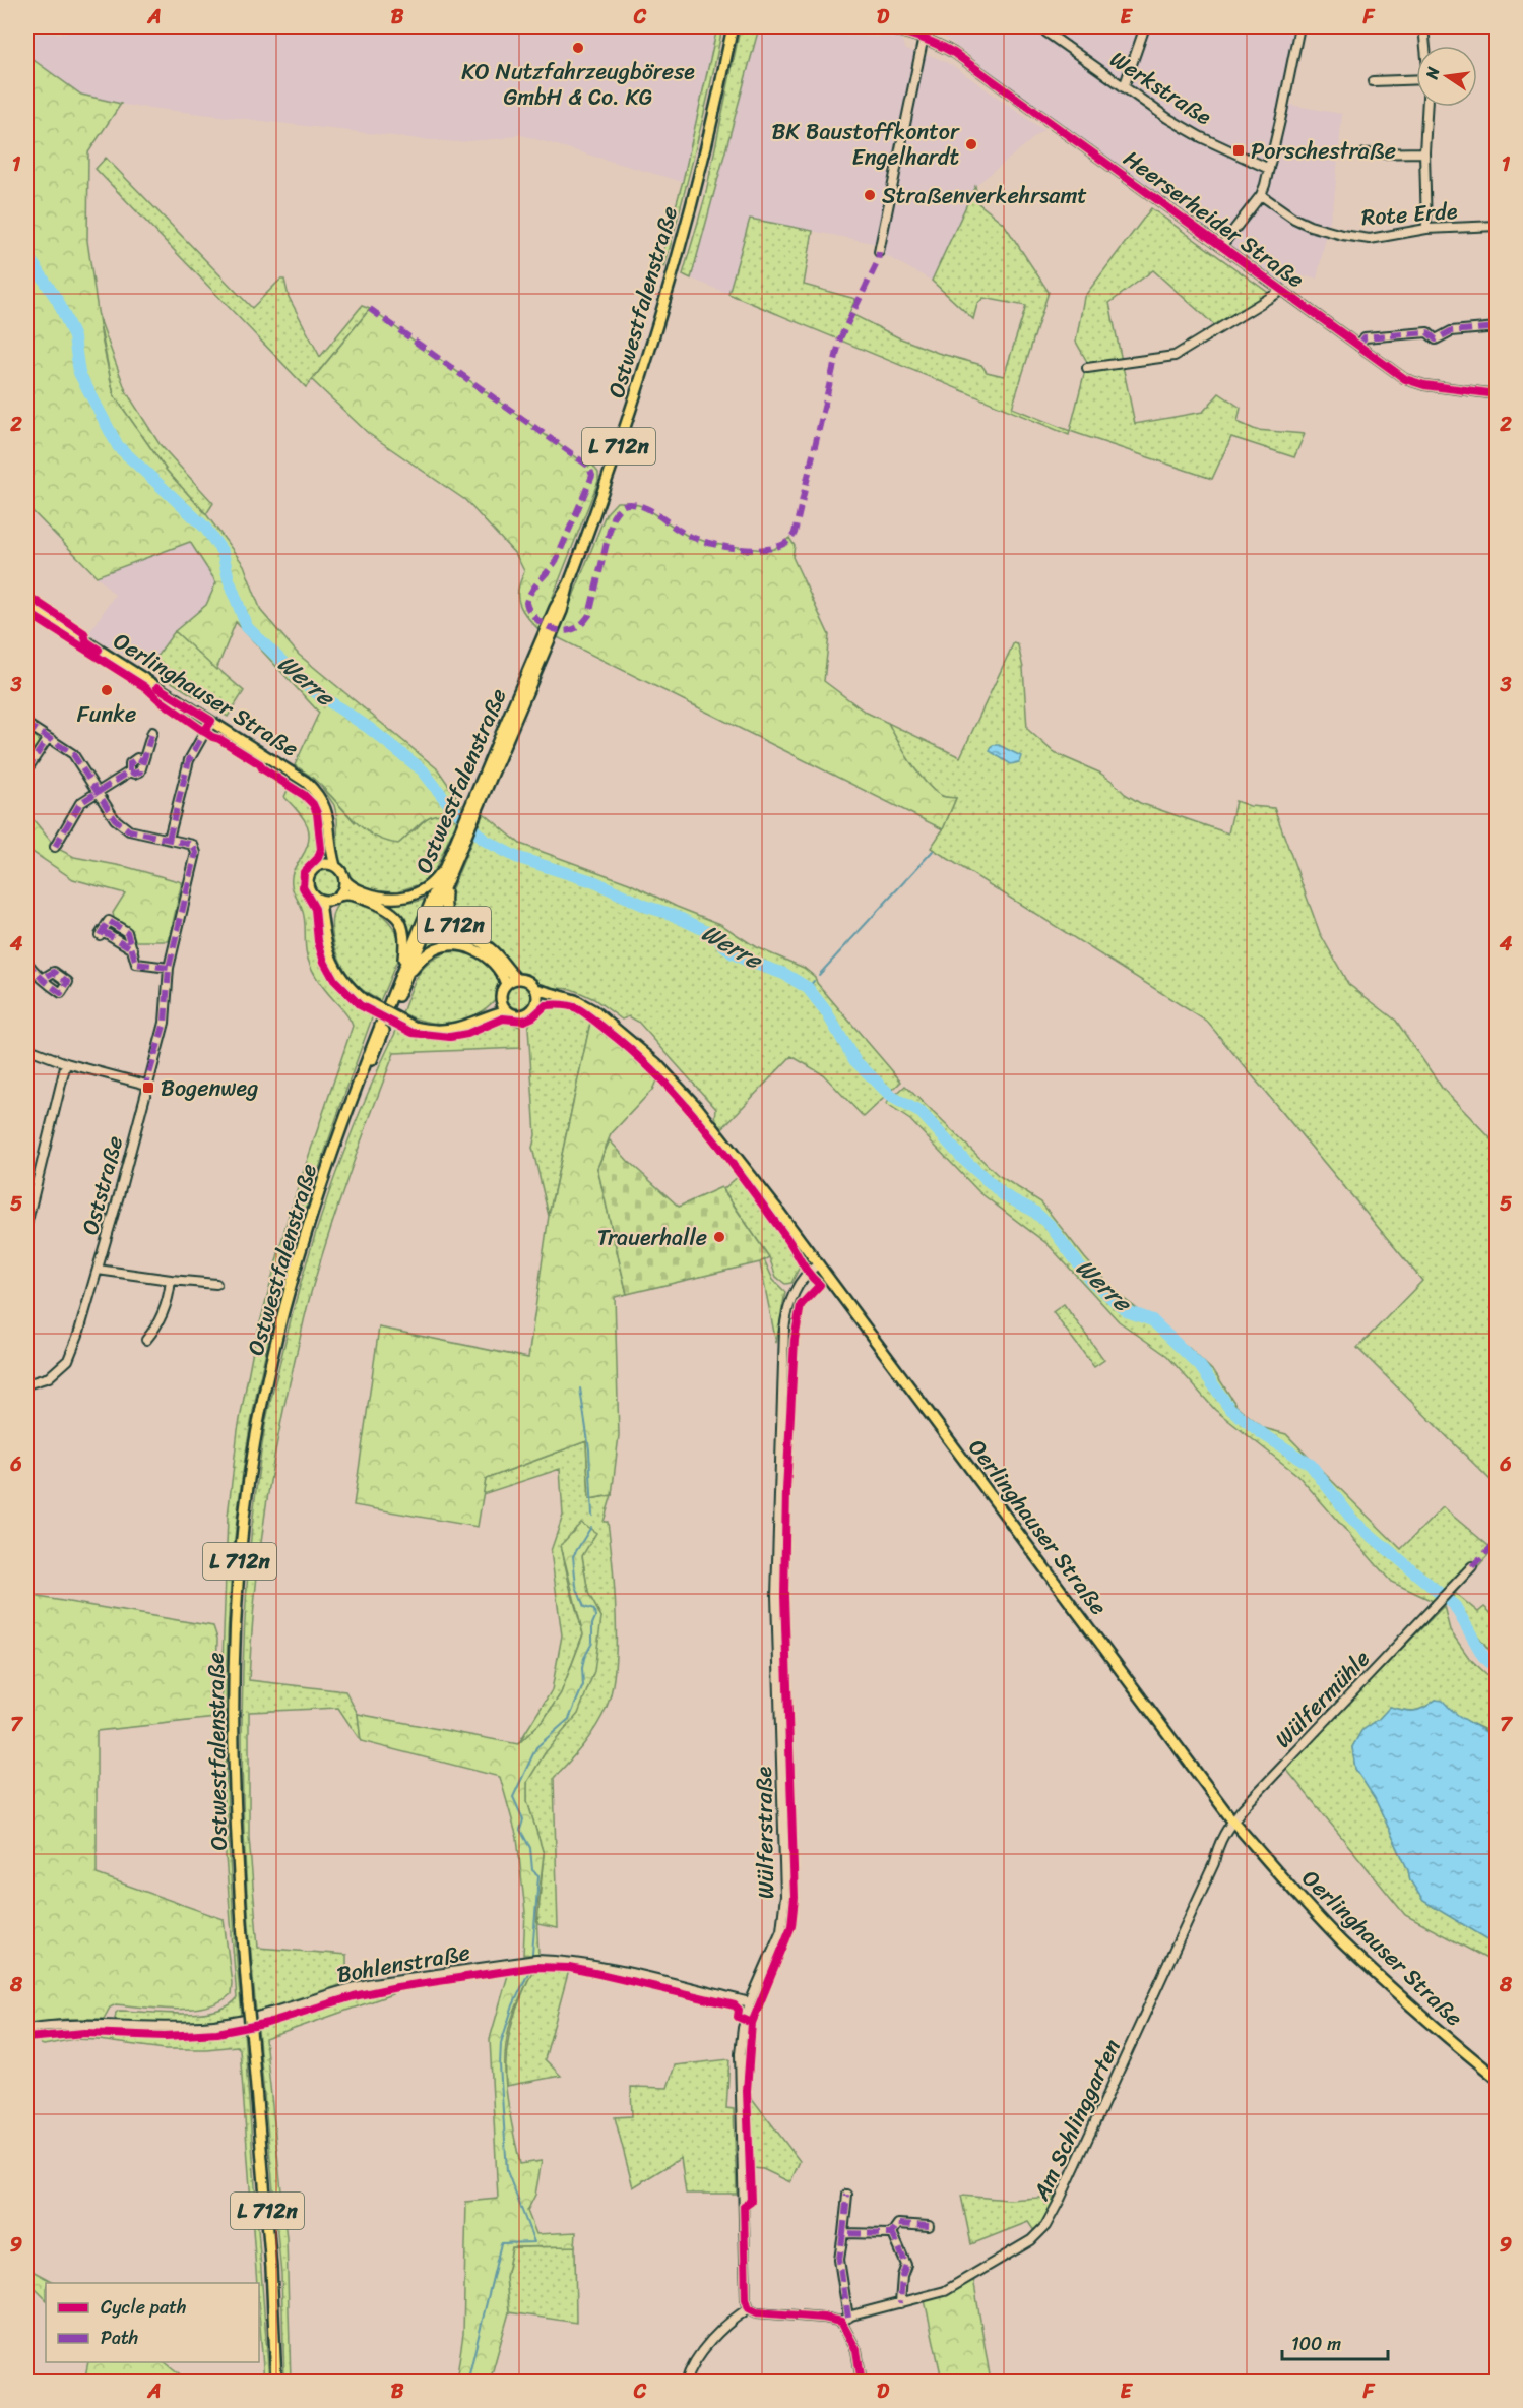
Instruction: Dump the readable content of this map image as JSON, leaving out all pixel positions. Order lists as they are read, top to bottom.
{
  "streets": {
    "main road": ["Ostwestfalenstraße", "L 712n", "Oerlinghauser Straße"],
    "street": [
      "Werkstraße",
      "Rote Erde",
      "Heerserheider Straße",
      "Oststraße",
      "Wülfermühle",
      "Wülferstraße",
      "Bohlenstraße",
      "Am Schlinggarten"
    ]
  },
  "crossings": [
    ["Ostwestfalenstraße", "L 712n"],
    ["L 712n", "Oerlinghauser Straße"],
    ["Oerlinghauser Straße", "Wülfermühle"],
    ["Oerlinghauser Straße", "Wülferstraße"],
    ["Oerlinghauser Straße", "Am Schlinggarten"],
    ["Wülfermühle", "Am Schlinggarten"],
    ["Wülferstraße", "Bohlenstraße"]
  ],
  "water": ["Werre"],
  "places": {
    "other": [
      "KO Nutzfahrzeugbörese GmbH & Co. KG",
      "BK Baustoffkontor Engelhardt",
      "Straßenverkehrsamt",
      "Funke",
      "Trauerhalle"
    ],
    "transit": ["Porschestraße", "Bogenweg"]
  },
  "legend": ["Cycle path", "Path"],
  "scale_bar": "100 m",
  "north": "left",
  "grid": {
    "columns": [
      "A",
      "B",
      "C",
      "D",
      "E",
      "F"
    ],
    "rows": [
      "1",
      "2",
      "3",
      "4",
      "5",
      "6",
      "7",
      "8",
      "9"
    ]
  }
}
